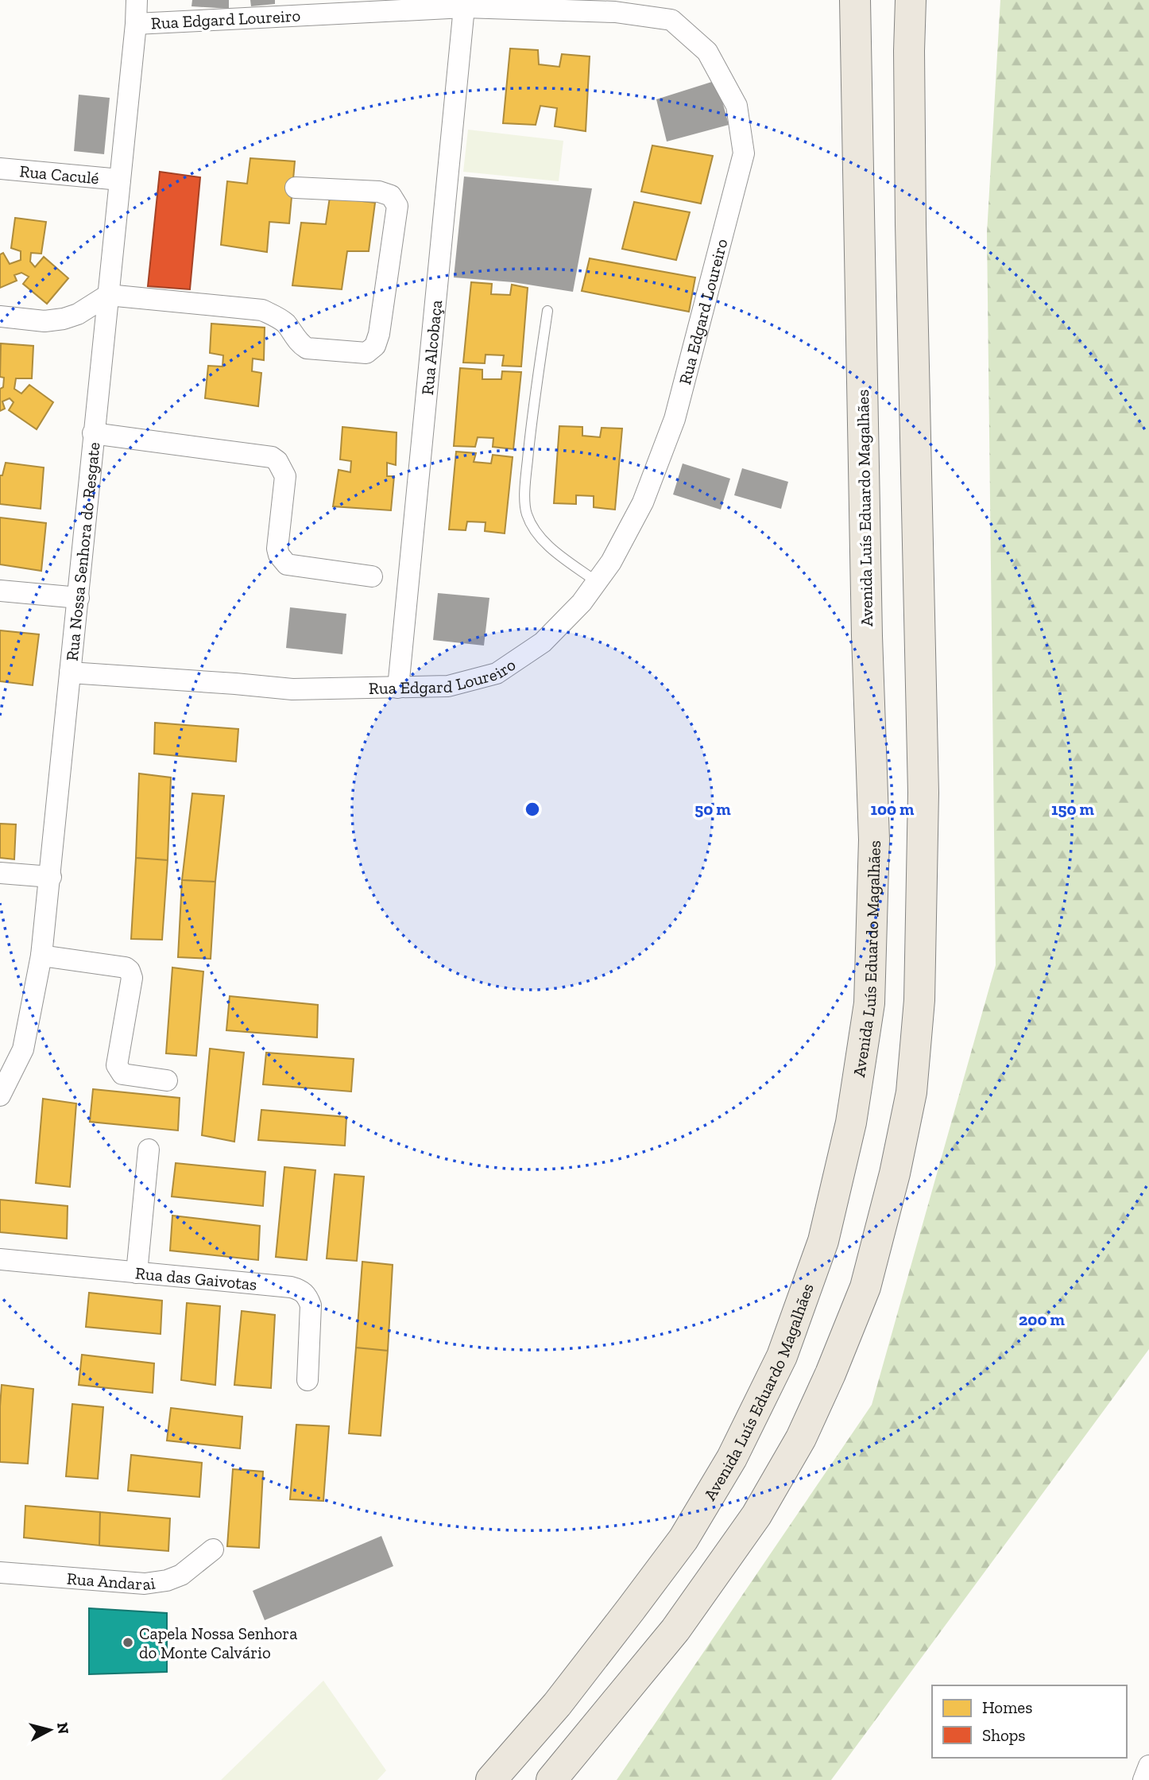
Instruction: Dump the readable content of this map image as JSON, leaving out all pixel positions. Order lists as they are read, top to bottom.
{
  "streets": {
    "main road": ["Avenida Luís Eduardo Magalhães"],
    "street": [
      "Rua Edgard Loureiro",
      "Rua Caculé",
      "Rua Alcobaça",
      "Rua Nossa Senhora do Resgate",
      "Rua das Gaivotas",
      "Rua Andarai"
    ]
  },
  "crossings": [
    ["Rua Edgard Loureiro", "Rua Alcobaça"],
    ["Rua Edgard Loureiro", "Rua Nossa Senhora do Resgate"],
    ["Rua Caculé", "Rua Nossa Senhora do Resgate"]
  ],
  "places": ["Capela Nossa Senhora do Monte Calvário"],
  "legend": ["Homes", "Shops"],
  "north": "right",
  "rings": [
    "50 m",
    "100 m",
    "150 m",
    "200 m"
  ]
}
